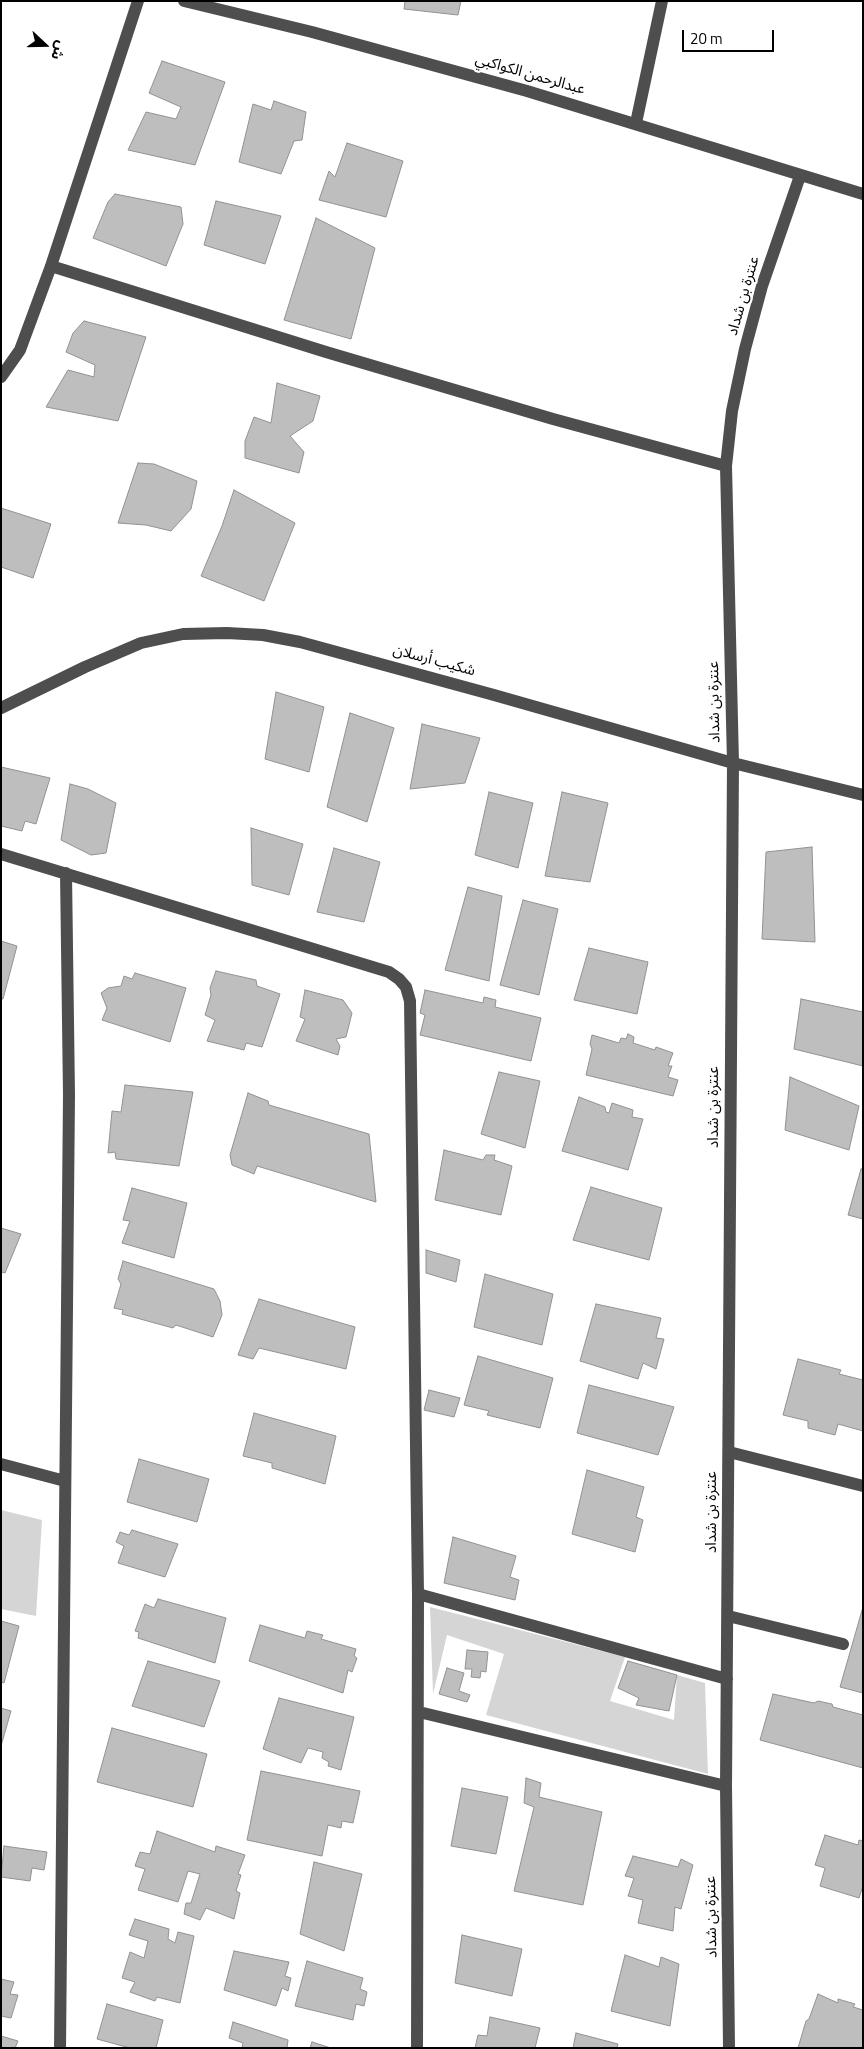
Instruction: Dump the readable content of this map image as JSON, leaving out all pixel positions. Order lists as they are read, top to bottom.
{
  "streets": {
    "street": ["عبدالرحمن الكواكبي", "عنترة بن شداد", "شكيب أرسلان"]
  },
  "crossings": [
    ["عبدالرحمن الكواكبي", "عنترة بن شداد"],
    ["عنترة بن شداد", "شكيب أرسلان"]
  ],
  "scale_bar": "20 m",
  "north": "right"
}
